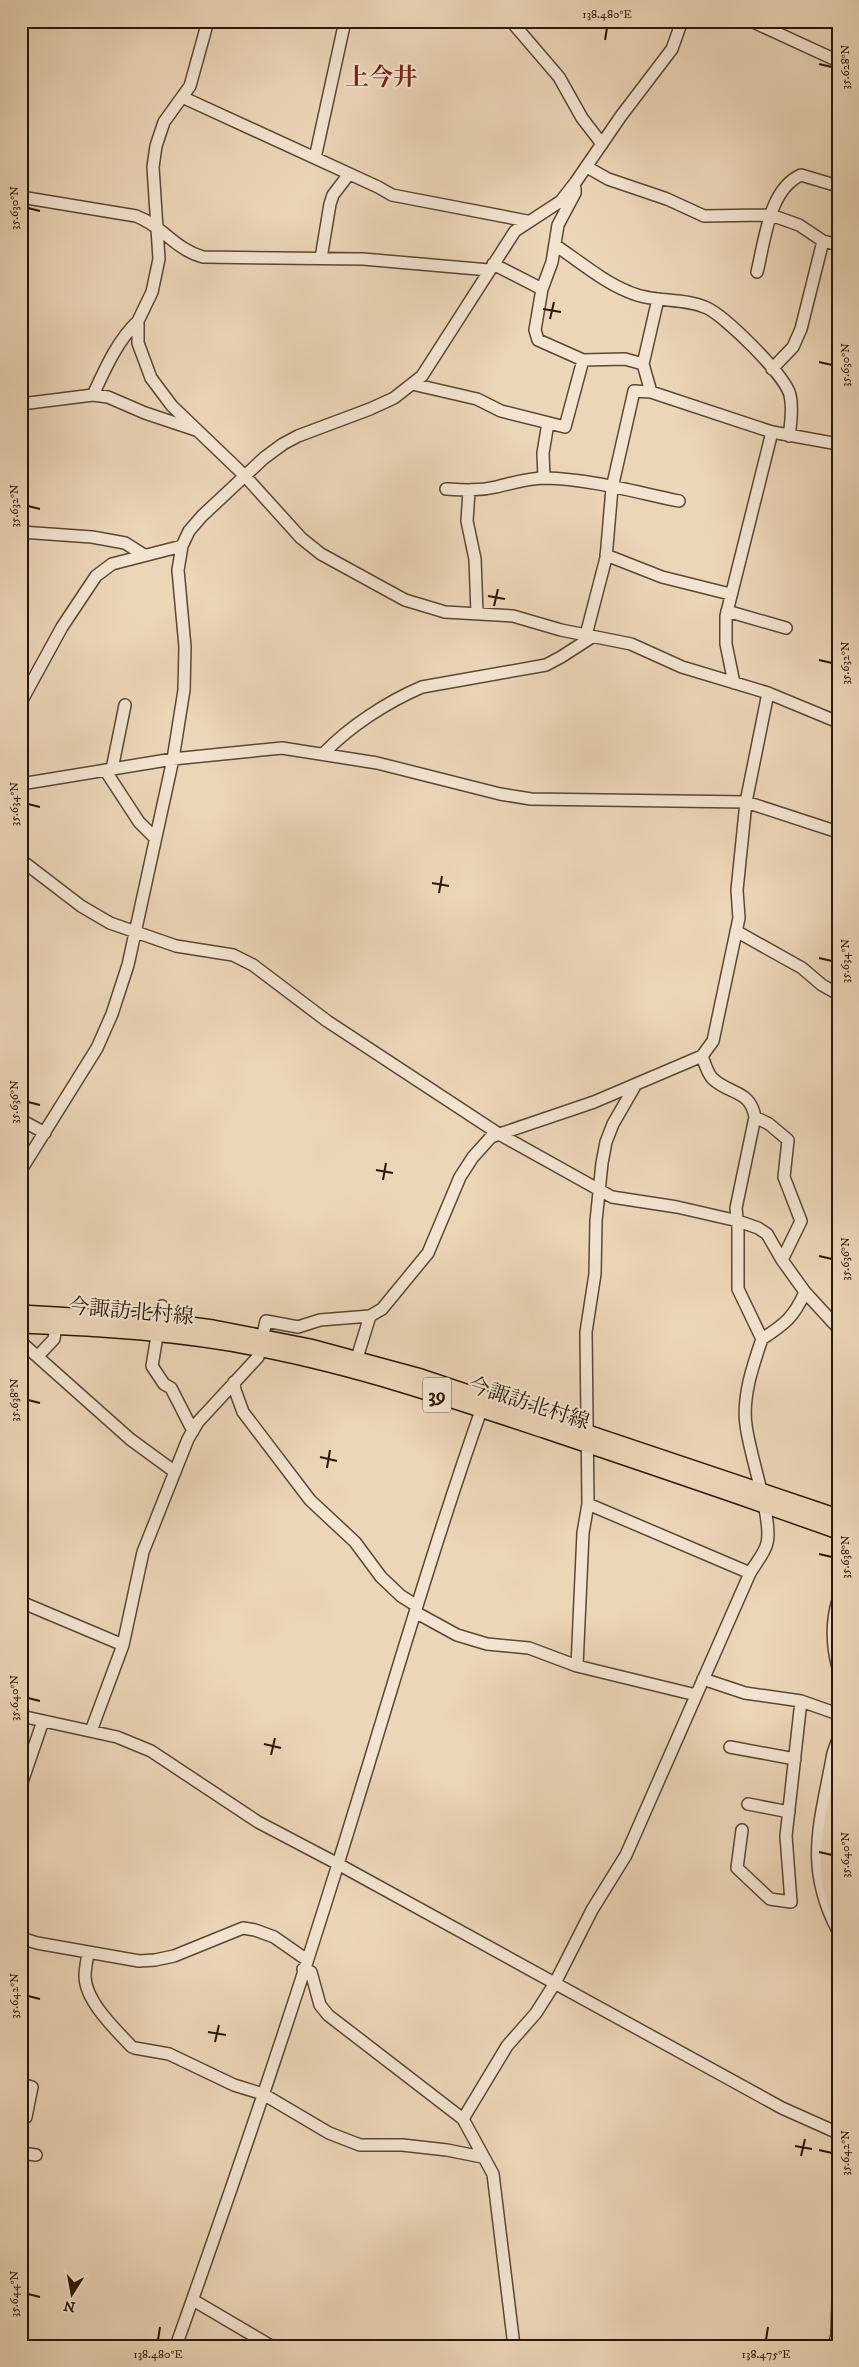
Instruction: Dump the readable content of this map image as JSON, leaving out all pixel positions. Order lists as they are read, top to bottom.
{
  "streets": {
    "main road": ["今諏訪北村線", "39"]
  },
  "districts": ["上今井"],
  "north": "bottom",
  "coordinates": [
    "138.480°E",
    "35.628°N",
    "35.630°N",
    "35.632°N",
    "35.634°N",
    "35.636°N",
    "35.638°N",
    "35.640°N",
    "35.642°N",
    "35.644°N",
    "138.475°E"
  ]
}
